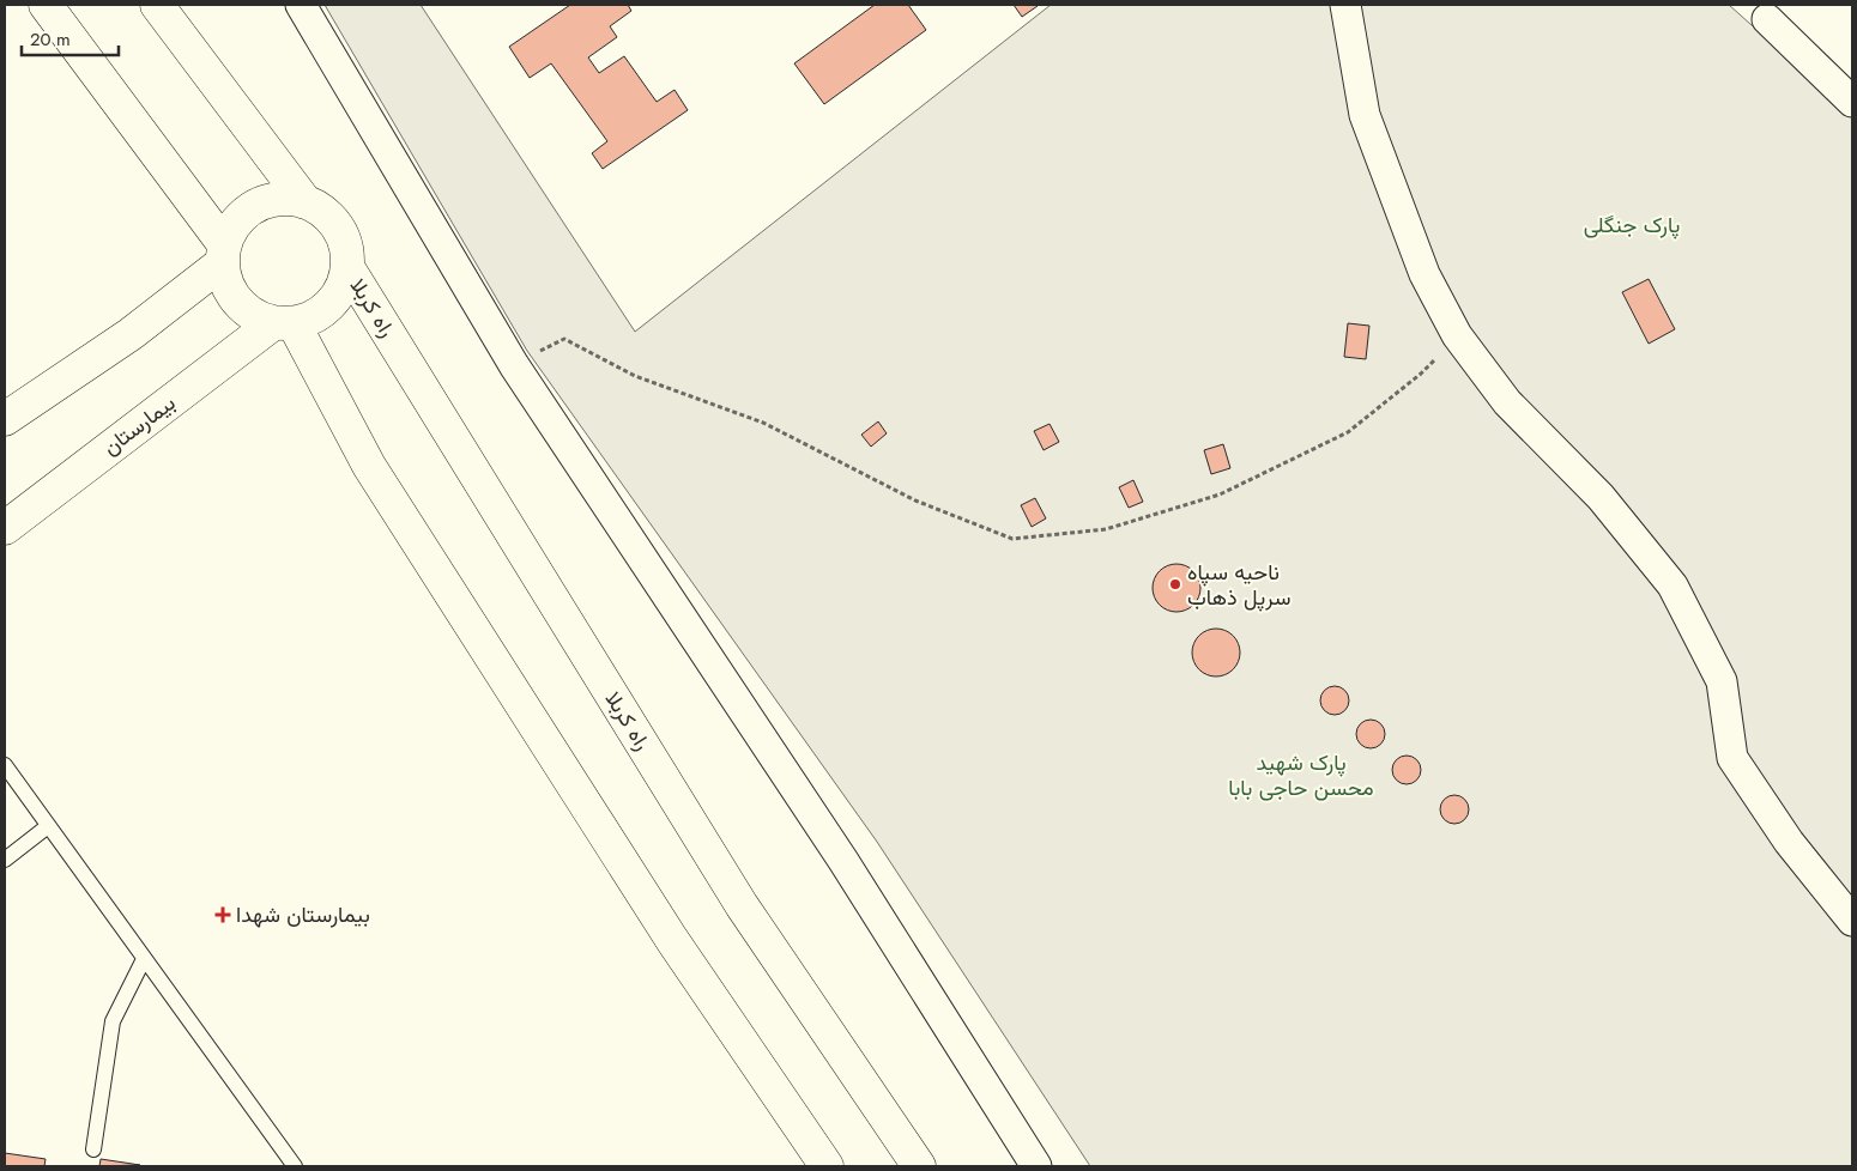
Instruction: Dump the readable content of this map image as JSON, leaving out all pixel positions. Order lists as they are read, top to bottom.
{
  "streets": {
    "main road": ["راه کربلا", "بیمارستان"]
  },
  "crossings": [
    ["راه کربلا", "بیمارستان"]
  ],
  "parks": ["پارک جنگلی", "پارک شهید محسن حاجی بابا"],
  "places": {
    "other": ["ناحیه سپاه سرپل ذهاب"],
    "health": ["بیمارستان شهدا"]
  },
  "scale_bar": "20 m"
}
